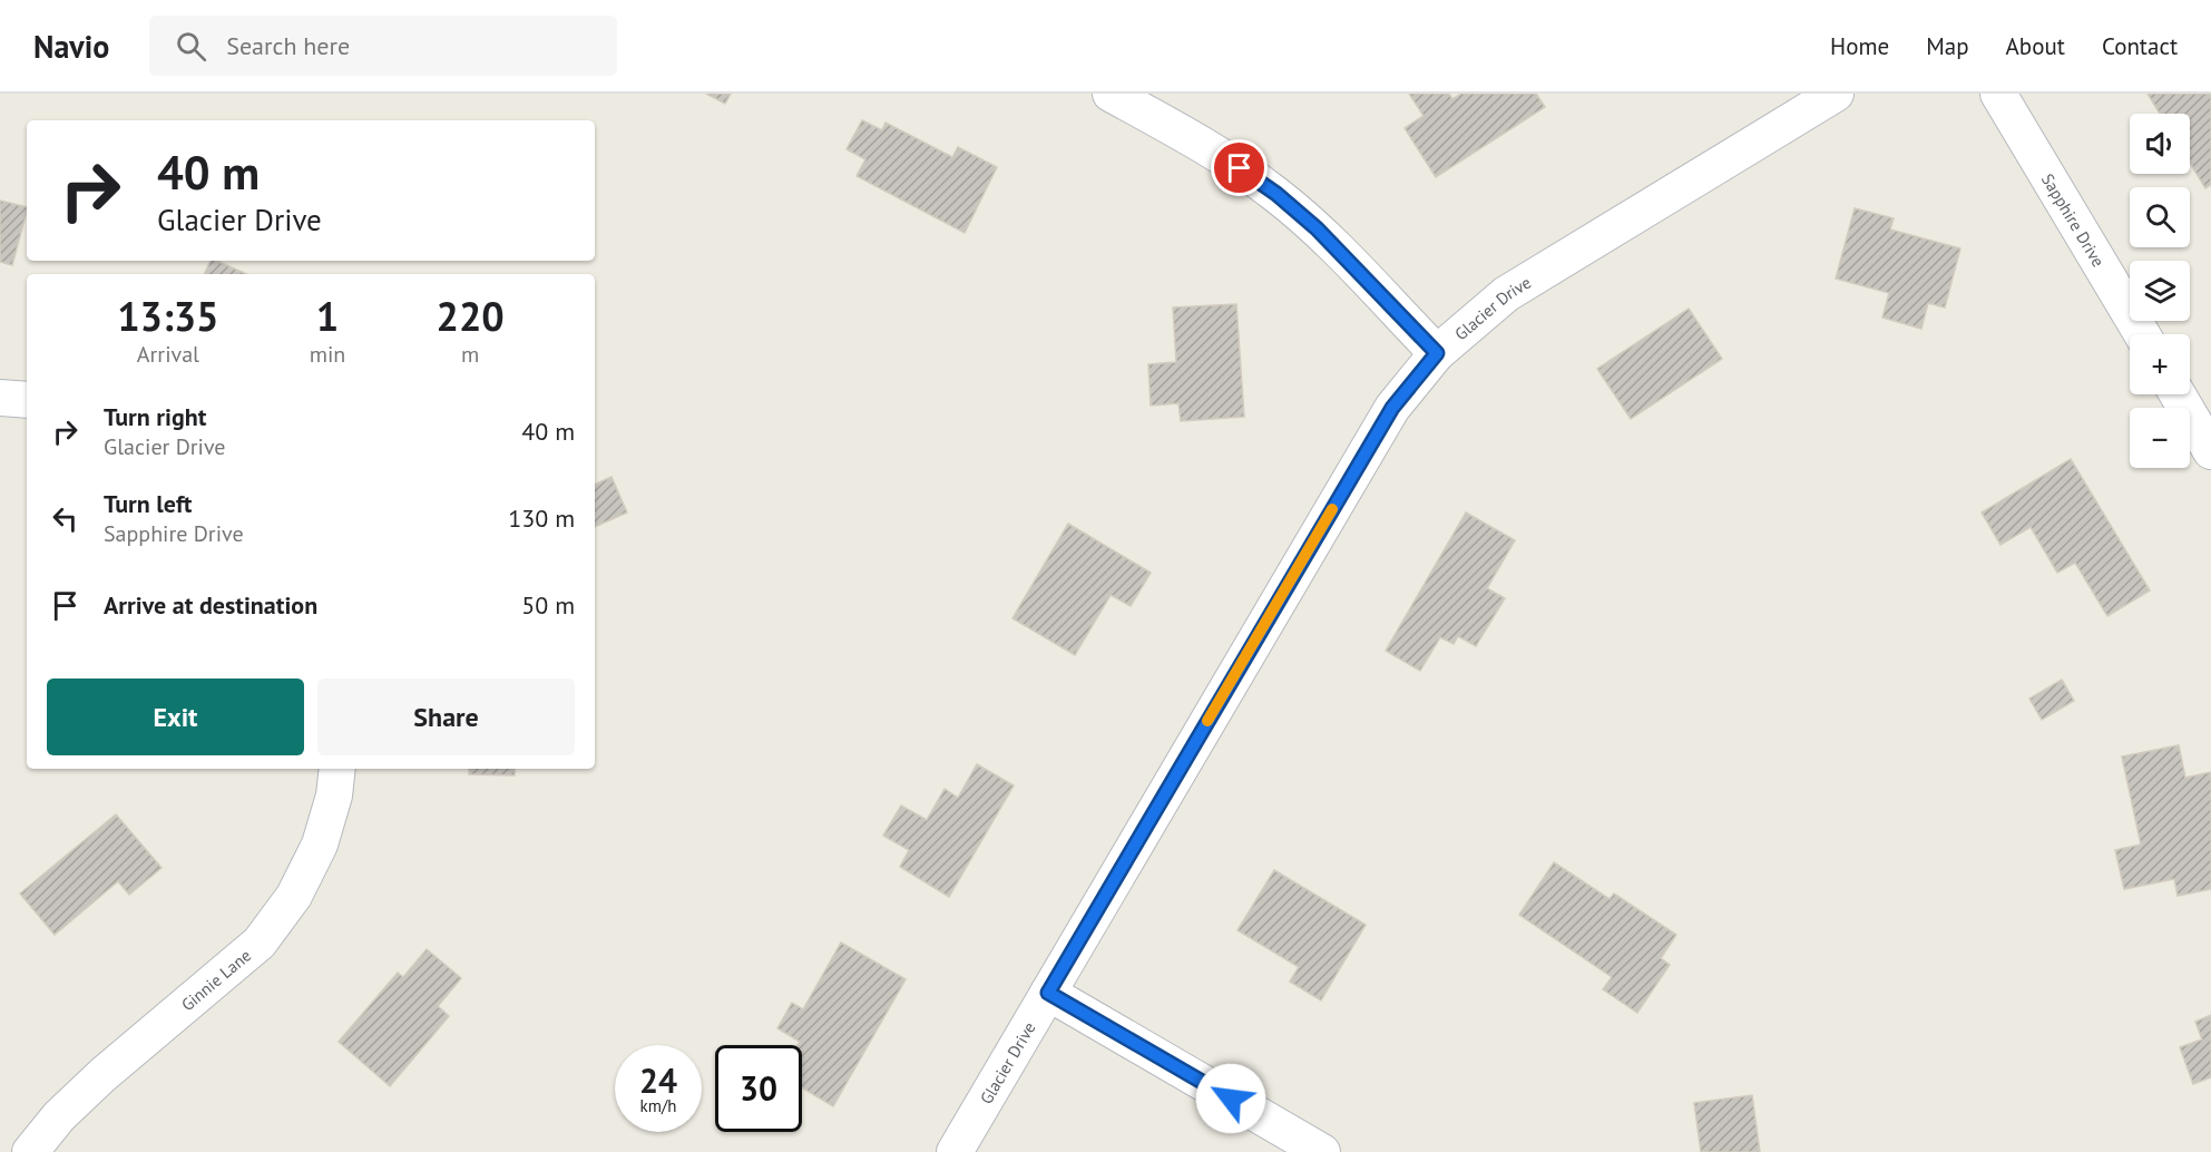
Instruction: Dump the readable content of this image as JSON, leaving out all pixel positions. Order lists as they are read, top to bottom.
{
  "streets": {
    "street": ["Sapphire Drive", "Glacier Drive", "Ginnie Lane"]
  },
  "page": {
    "header": "Navio",
    "search": "Search here",
    "nav": [
      "Home",
      "Map",
      "About",
      "Contact"
    ],
    "map_buttons": ["+", "−"],
    "turn": ["40 m", "Glacier Drive"],
    "eta": [
      "13:35",
      "Arrival",
      "1",
      "min",
      "220",
      "m"
    ],
    "list": [
      {
        "name": "Turn right",
        "note": "Glacier Drive",
        "value": "40 m"
      },
      {
        "name": "Turn left",
        "note": "Sapphire Drive",
        "value": "130 m"
      },
      {
        "name": "Arrive at destination",
        "value": "50 m"
      }
    ],
    "buttons": ["Exit", "Share"],
    "speed": "24 km/h",
    "limit": "30"
  }
}
